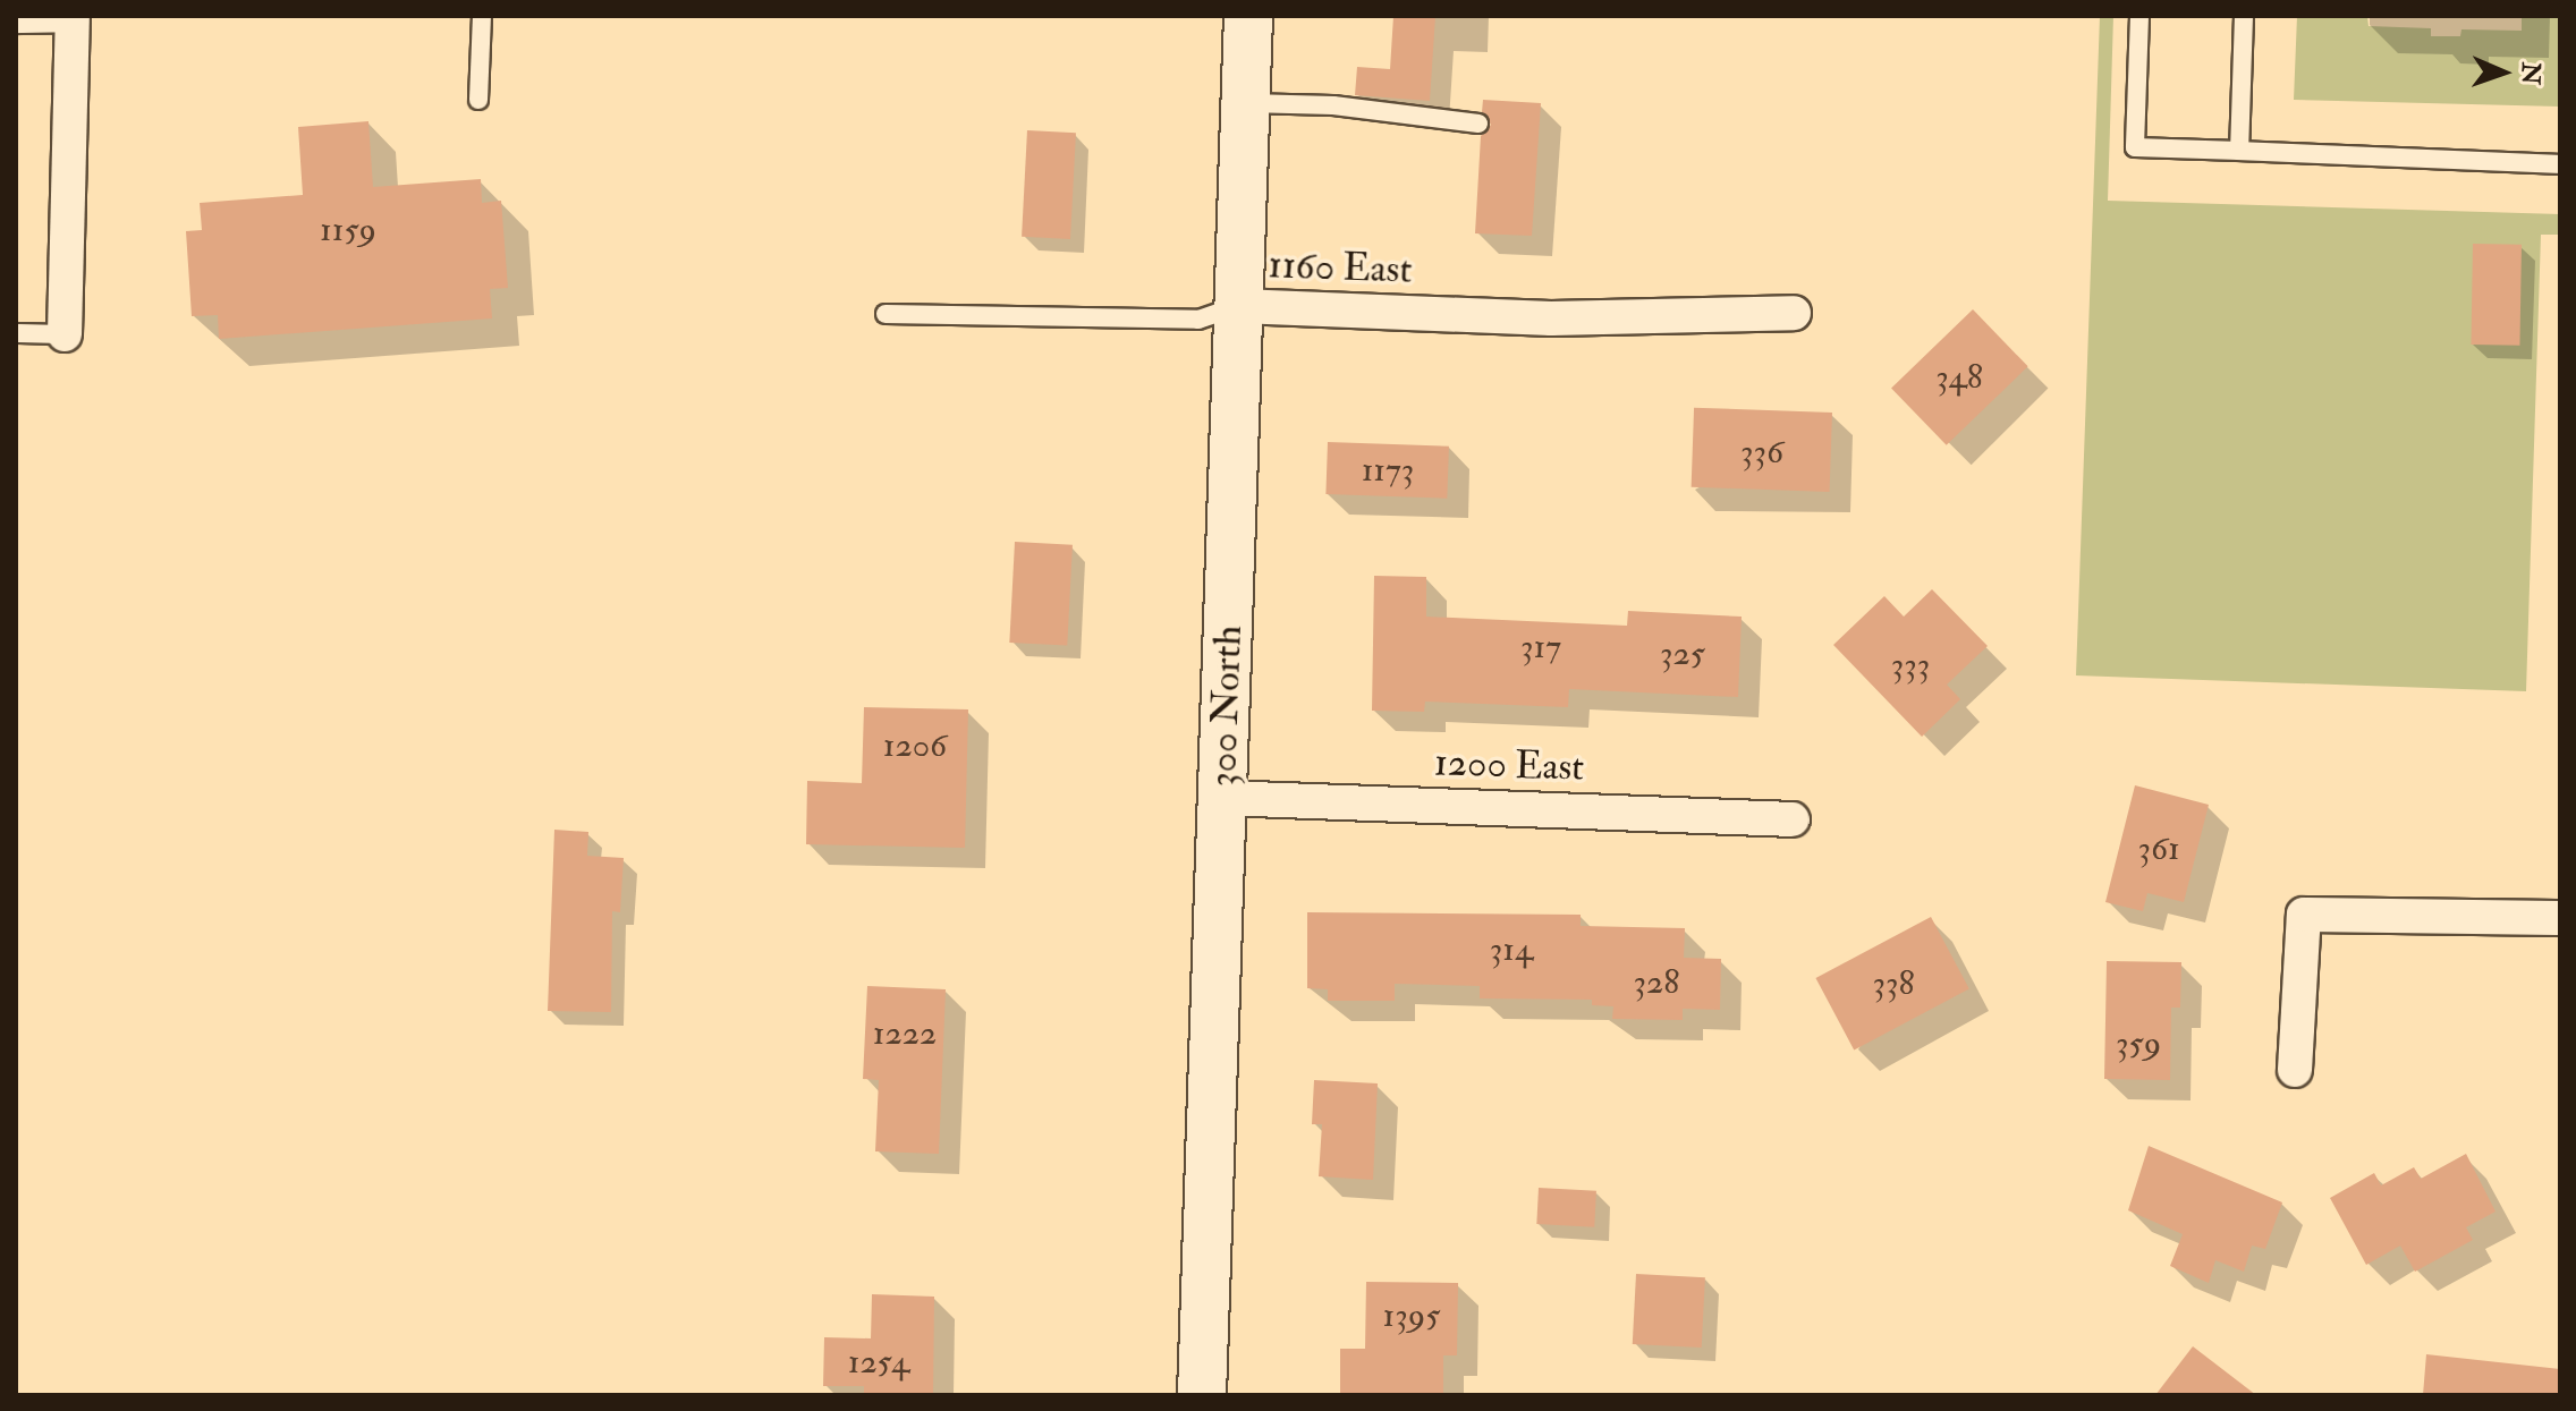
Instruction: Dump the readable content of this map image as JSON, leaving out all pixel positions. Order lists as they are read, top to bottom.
{
  "streets": {
    "street": ["1160 East", "300 North", "1200 East"]
  },
  "crossings": [
    ["1160 East", "300 North"],
    ["300 North", "1200 East"]
  ],
  "house_numbers": [
    "1159",
    "348",
    "336",
    "1173",
    "317",
    "325",
    "333",
    "1206",
    "361",
    "314",
    "328",
    "338",
    "1222",
    "359",
    "1395",
    "1254"
  ],
  "north": "right"
}
